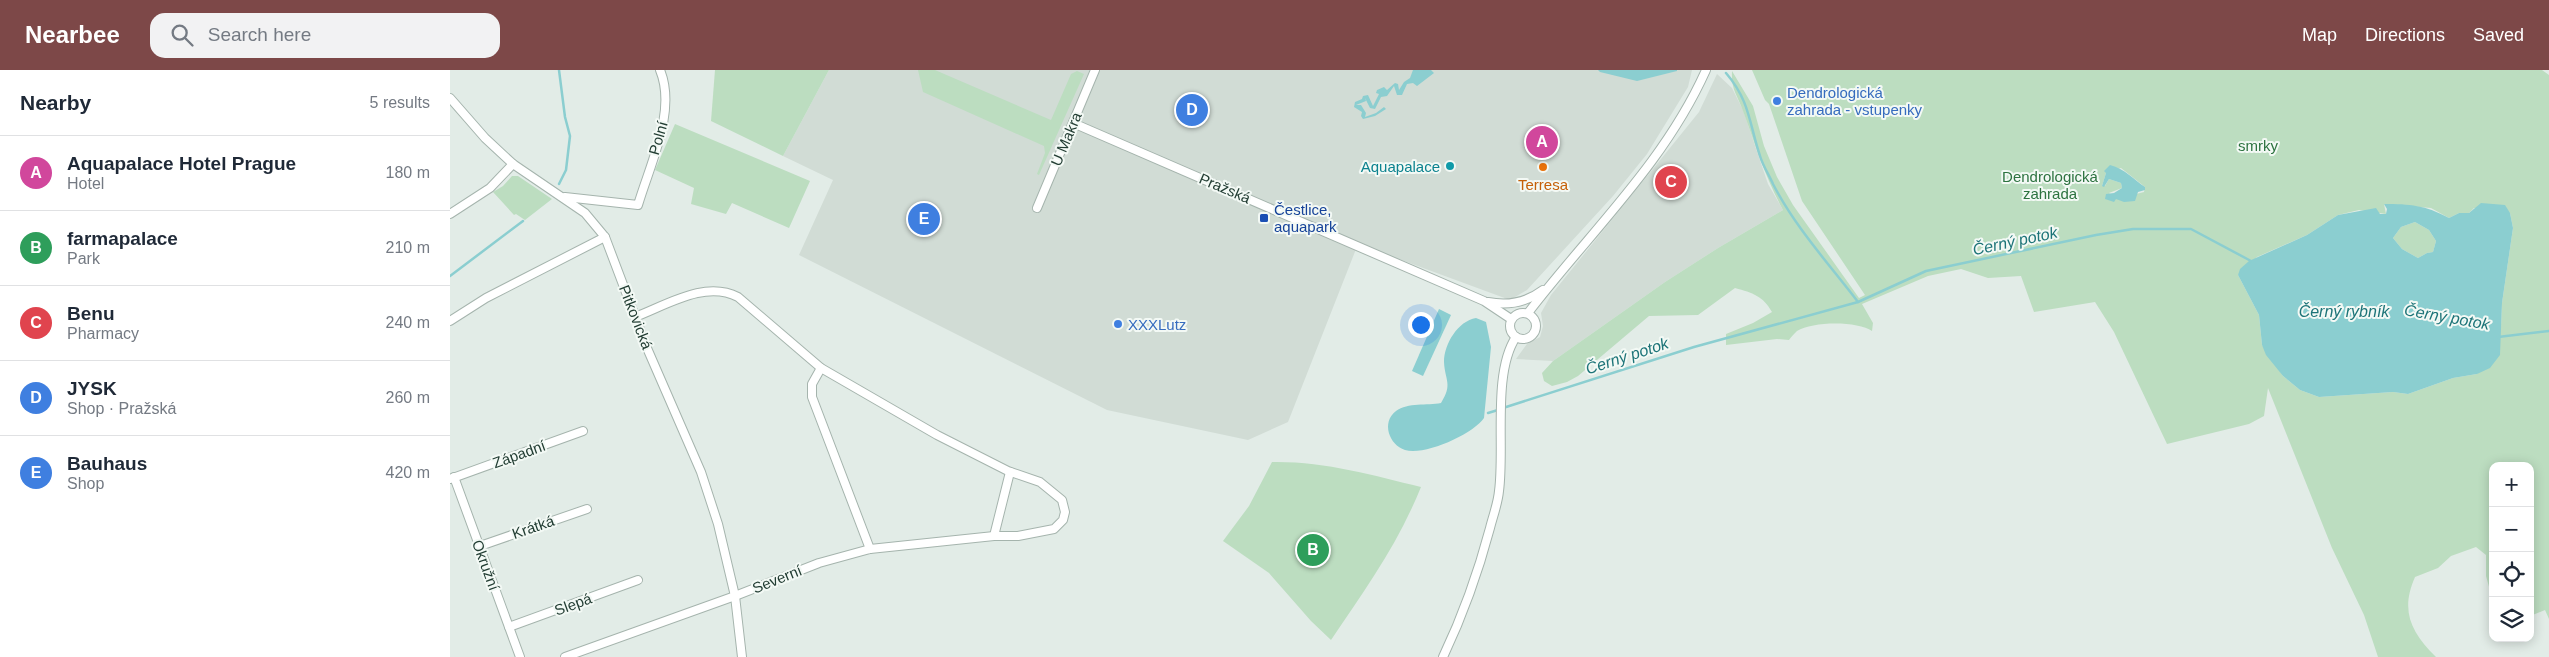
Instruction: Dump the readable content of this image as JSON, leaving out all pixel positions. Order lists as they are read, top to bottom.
{
  "streets": {
    "street": [
      "Polní",
      "U Makra",
      "Pražská",
      "Pitkovická",
      "Západní",
      "Krátká",
      "Okružní",
      "Severní",
      "Slepá"
    ]
  },
  "crossings": [
    ["Polní", "Pitkovická"],
    ["U Makra", "Pražská"],
    ["Pitkovická", "Severní"],
    ["Západní", "Okružní"],
    ["Krátká", "Okružní"],
    ["Okružní", "Slepá"]
  ],
  "water": ["Černý potok", "Černý rybník"],
  "parks": ["smrky", "Dendrologická zahrada"],
  "places": {
    "other": [
      "Dendrologická zahrada - vstupenky",
      "Aquapalace",
      "Terresa",
      "XXXLutz"
    ],
    "transit": ["Čestlice, aquapark"]
  },
  "page": {
    "header": "Nearbee",
    "search": "Search here",
    "nav": ["Map", "Directions", "Saved"],
    "heading": ["Nearby", "5 results"],
    "pins": [
      "D",
      "A",
      "C",
      "E",
      "B"
    ],
    "list": [
      {
        "mark": "A",
        "name": "Aquapalace Hotel Prague",
        "note": "Hotel",
        "value": "180 m"
      },
      {
        "mark": "B",
        "name": "farmapalace",
        "note": "Park",
        "value": "210 m"
      },
      {
        "mark": "C",
        "name": "Benu",
        "note": "Pharmacy",
        "value": "240 m"
      },
      {
        "mark": "D",
        "name": "JYSK",
        "note": "Shop · Pražská",
        "value": "260 m"
      },
      {
        "mark": "E",
        "name": "Bauhaus",
        "note": "Shop",
        "value": "420 m"
      }
    ],
    "map_buttons": ["+", "−"]
  }
}
